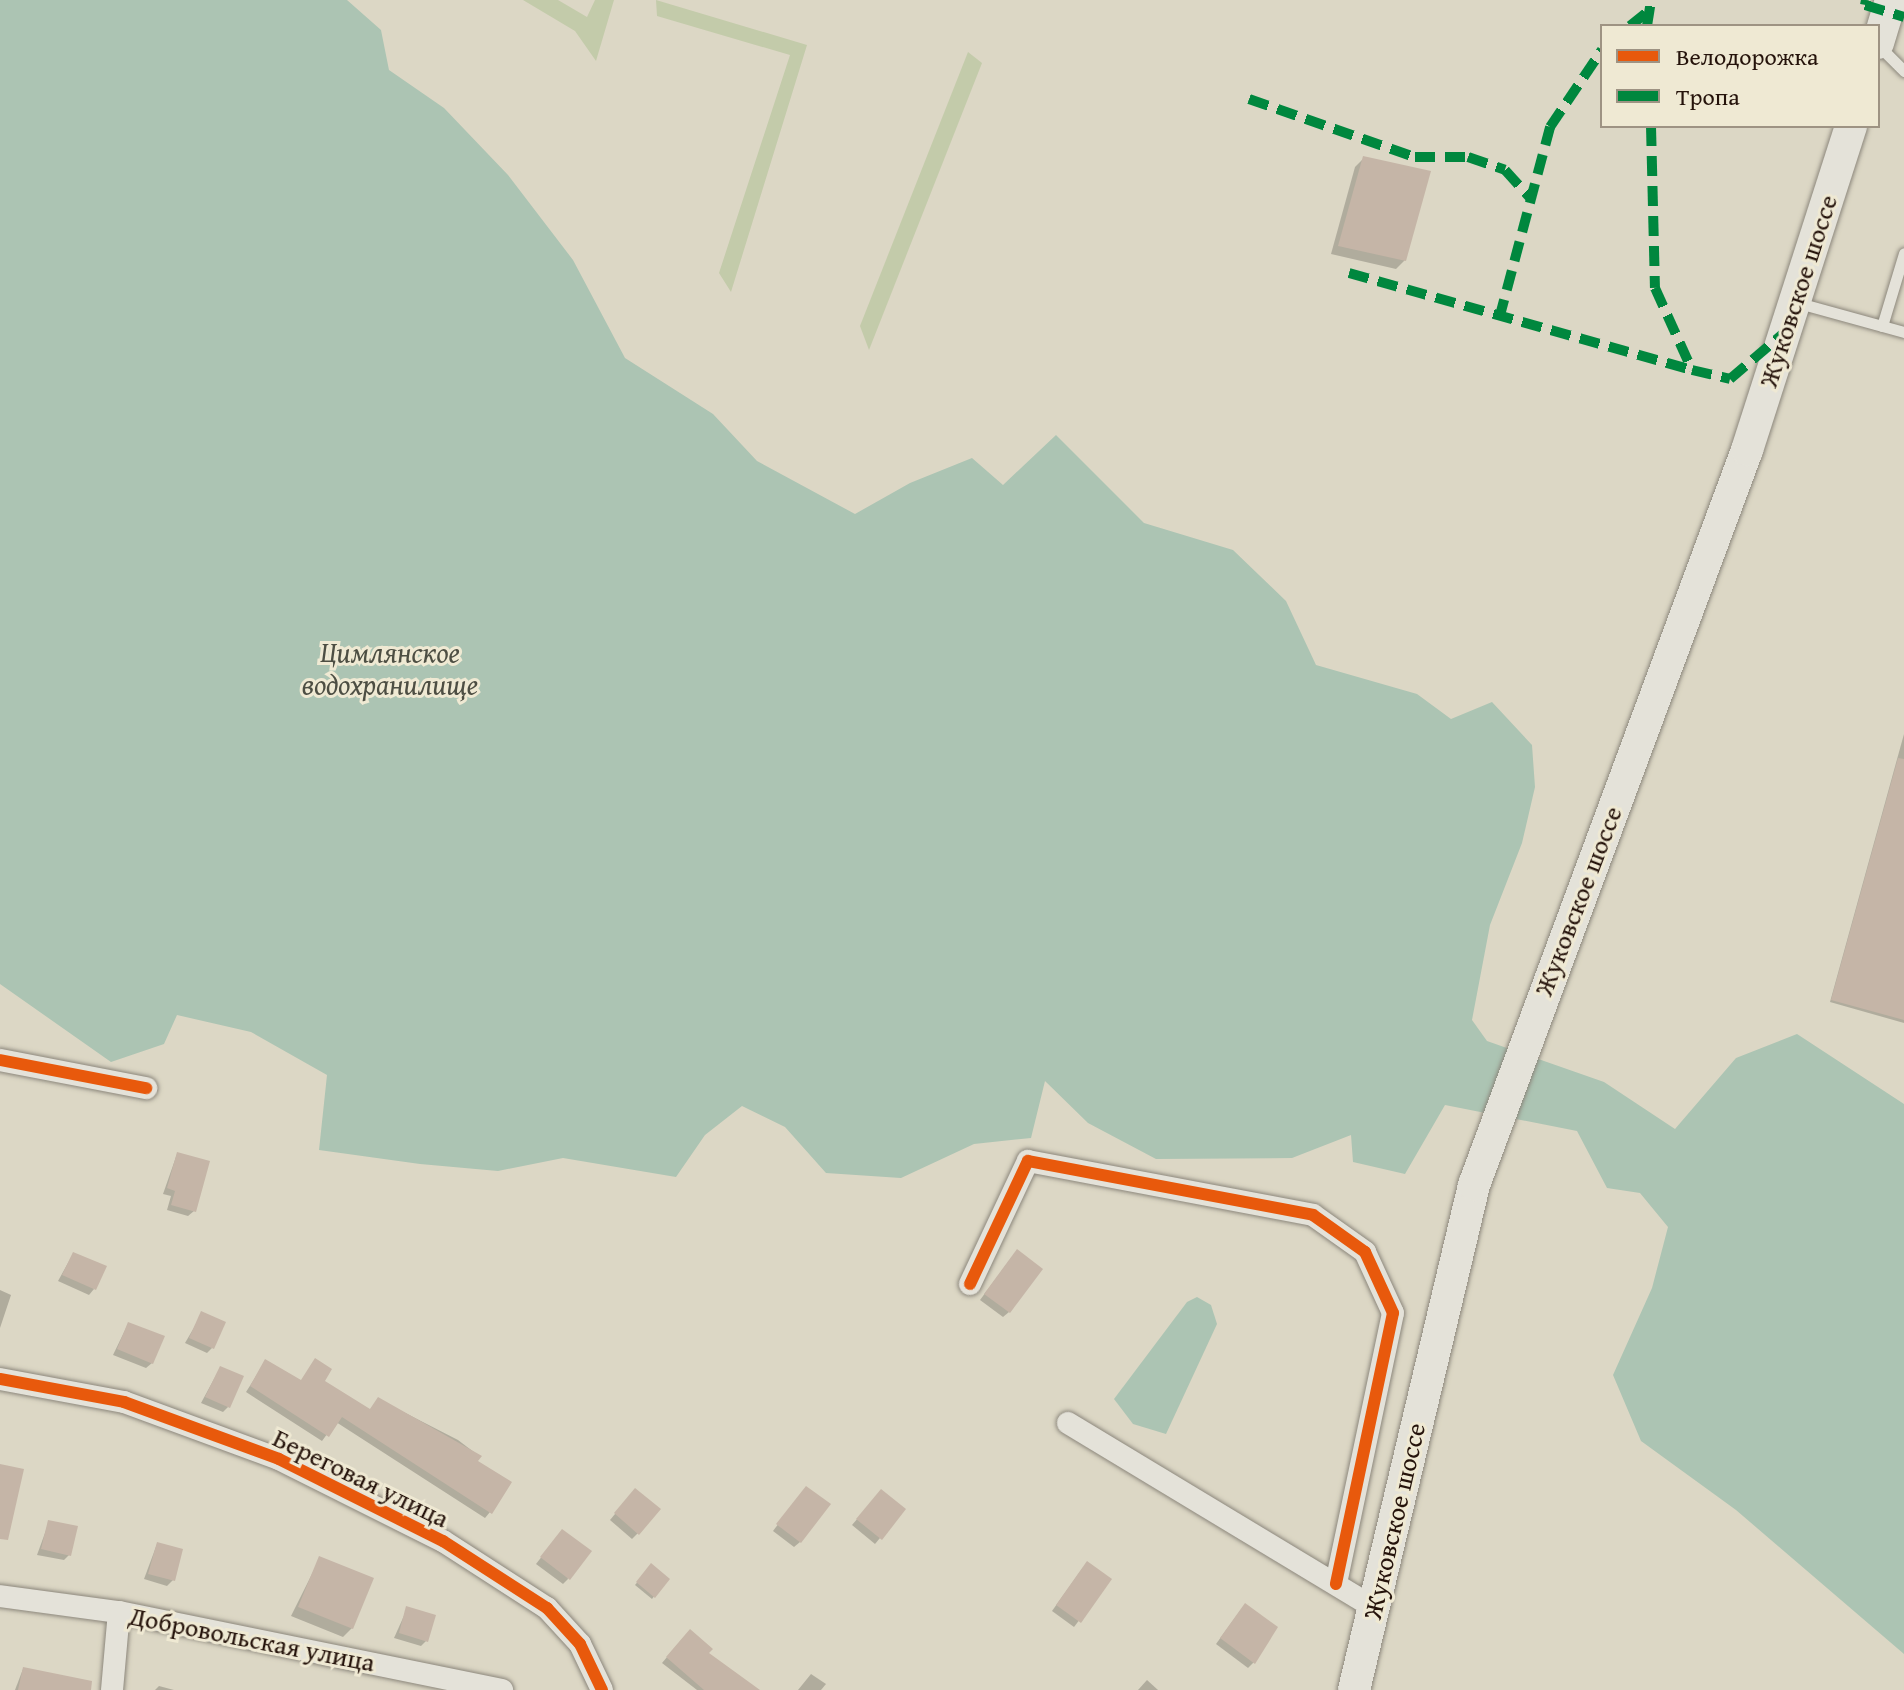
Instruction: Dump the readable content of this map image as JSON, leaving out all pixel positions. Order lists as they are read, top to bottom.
{
  "streets": {
    "main road": ["Жуковское шоссе"],
    "street": ["Береговая улица", "Добровольская улица"]
  },
  "water": ["Цимлянское водохранилище"],
  "legend": ["Велодорожка", "Тропа"]
}
